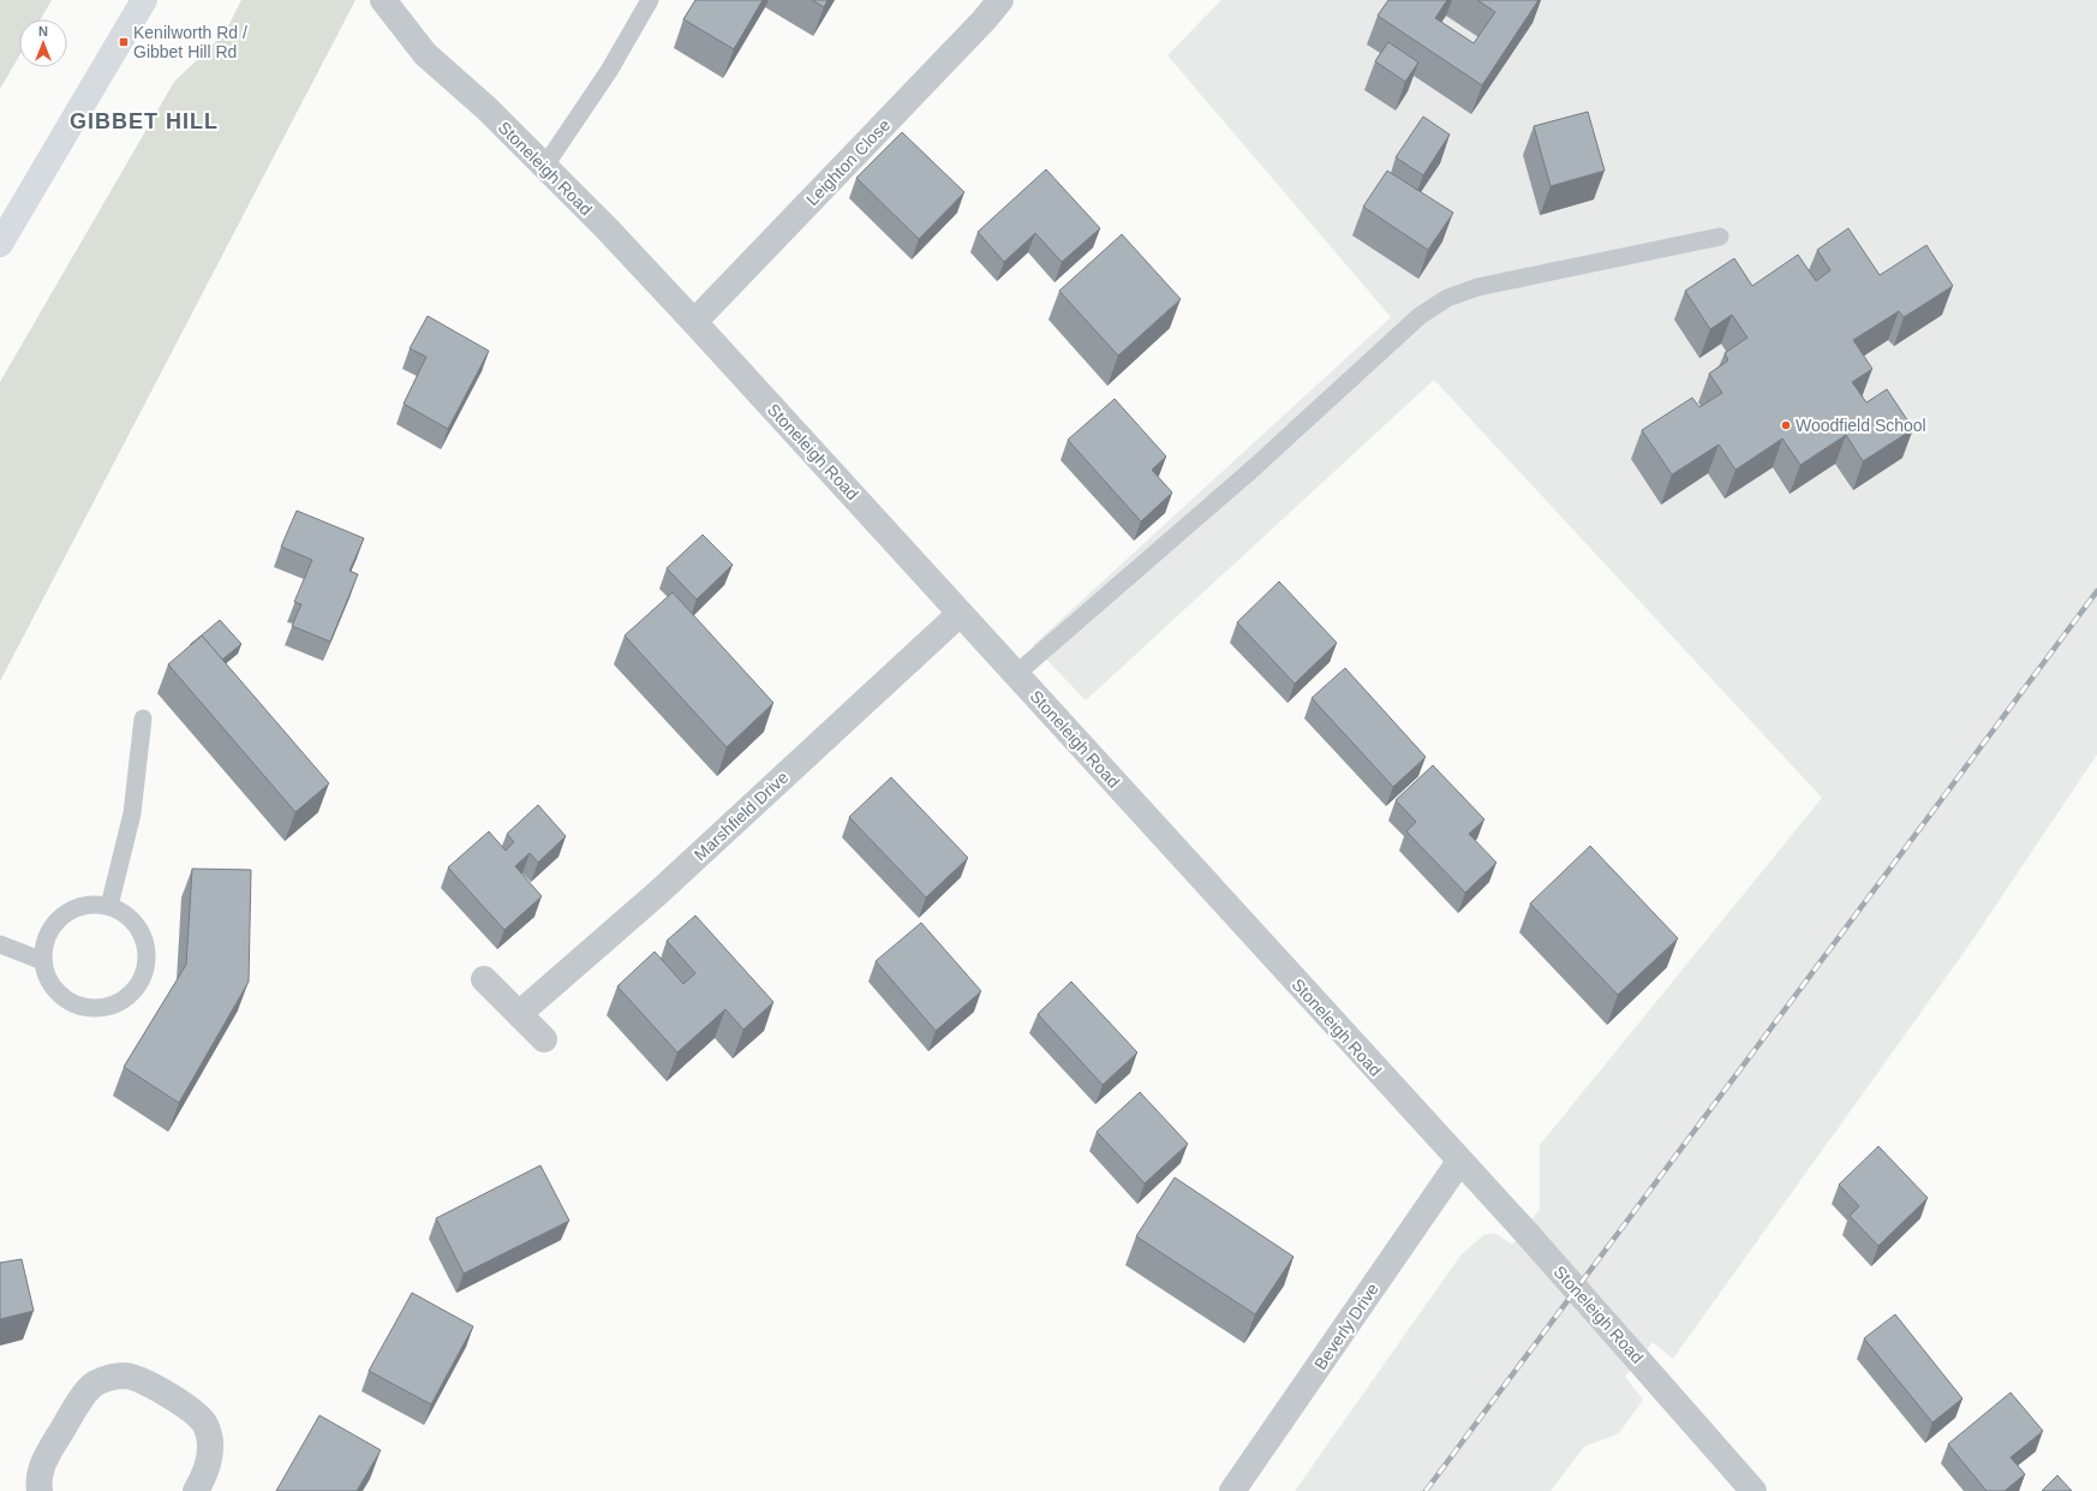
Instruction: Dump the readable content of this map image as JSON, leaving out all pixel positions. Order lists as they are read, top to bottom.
{
  "streets": {
    "street": [
      "Leighton Close",
      "Stoneleigh Road",
      "Marshfield Drive",
      "Beverly Drive"
    ]
  },
  "crossings": [
    ["Leighton Close", "Stoneleigh Road"],
    ["Stoneleigh Road", "Marshfield Drive"],
    ["Stoneleigh Road", "Beverly Drive"]
  ],
  "districts": ["GIBBET HILL"],
  "places": {
    "transit": ["Kenilworth Rd / Gibbet Hill Rd"],
    "other": ["Woodfield School"]
  },
  "north": "top"
}
